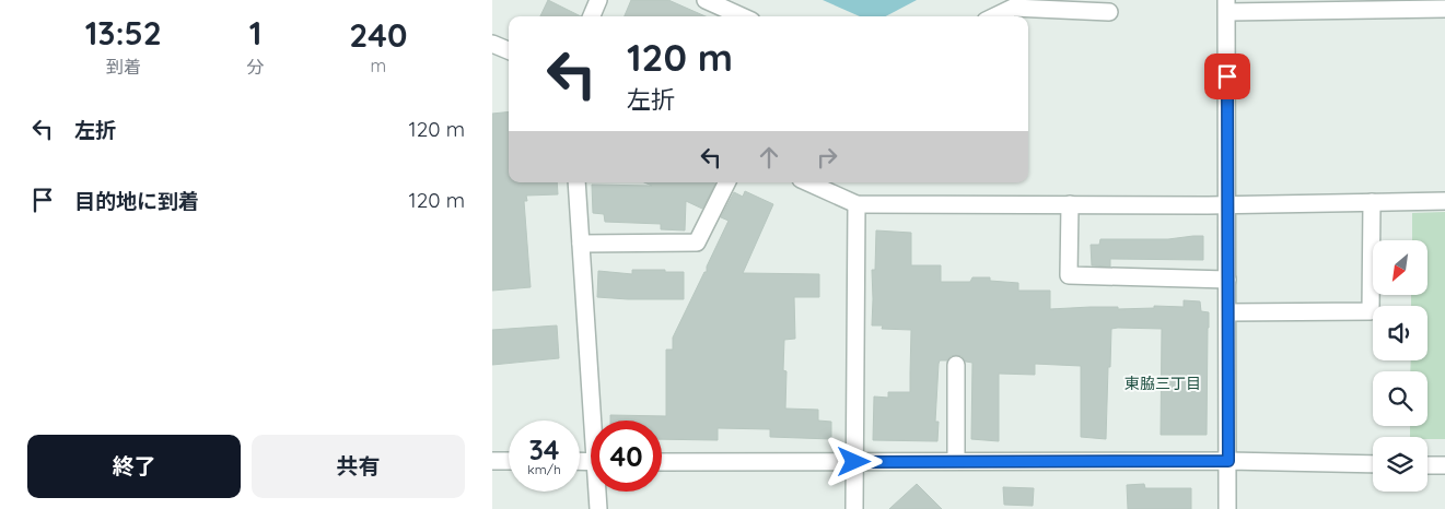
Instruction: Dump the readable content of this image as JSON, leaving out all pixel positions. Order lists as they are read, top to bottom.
{
  "districts": ["東脇三丁目"],
  "north": "bottom left",
  "page": {
    "eta": [
      "13:52",
      "到着",
      "1",
      "分",
      "240",
      "m"
    ],
    "turn": ["120 m", "左折"],
    "list": [
      {
        "name": "左折",
        "value": "120 m"
      },
      {
        "name": "目的地に到着",
        "value": "120 m"
      }
    ],
    "speed": "34 km/h",
    "limit": "40",
    "buttons": ["終了", "共有"]
  }
}
